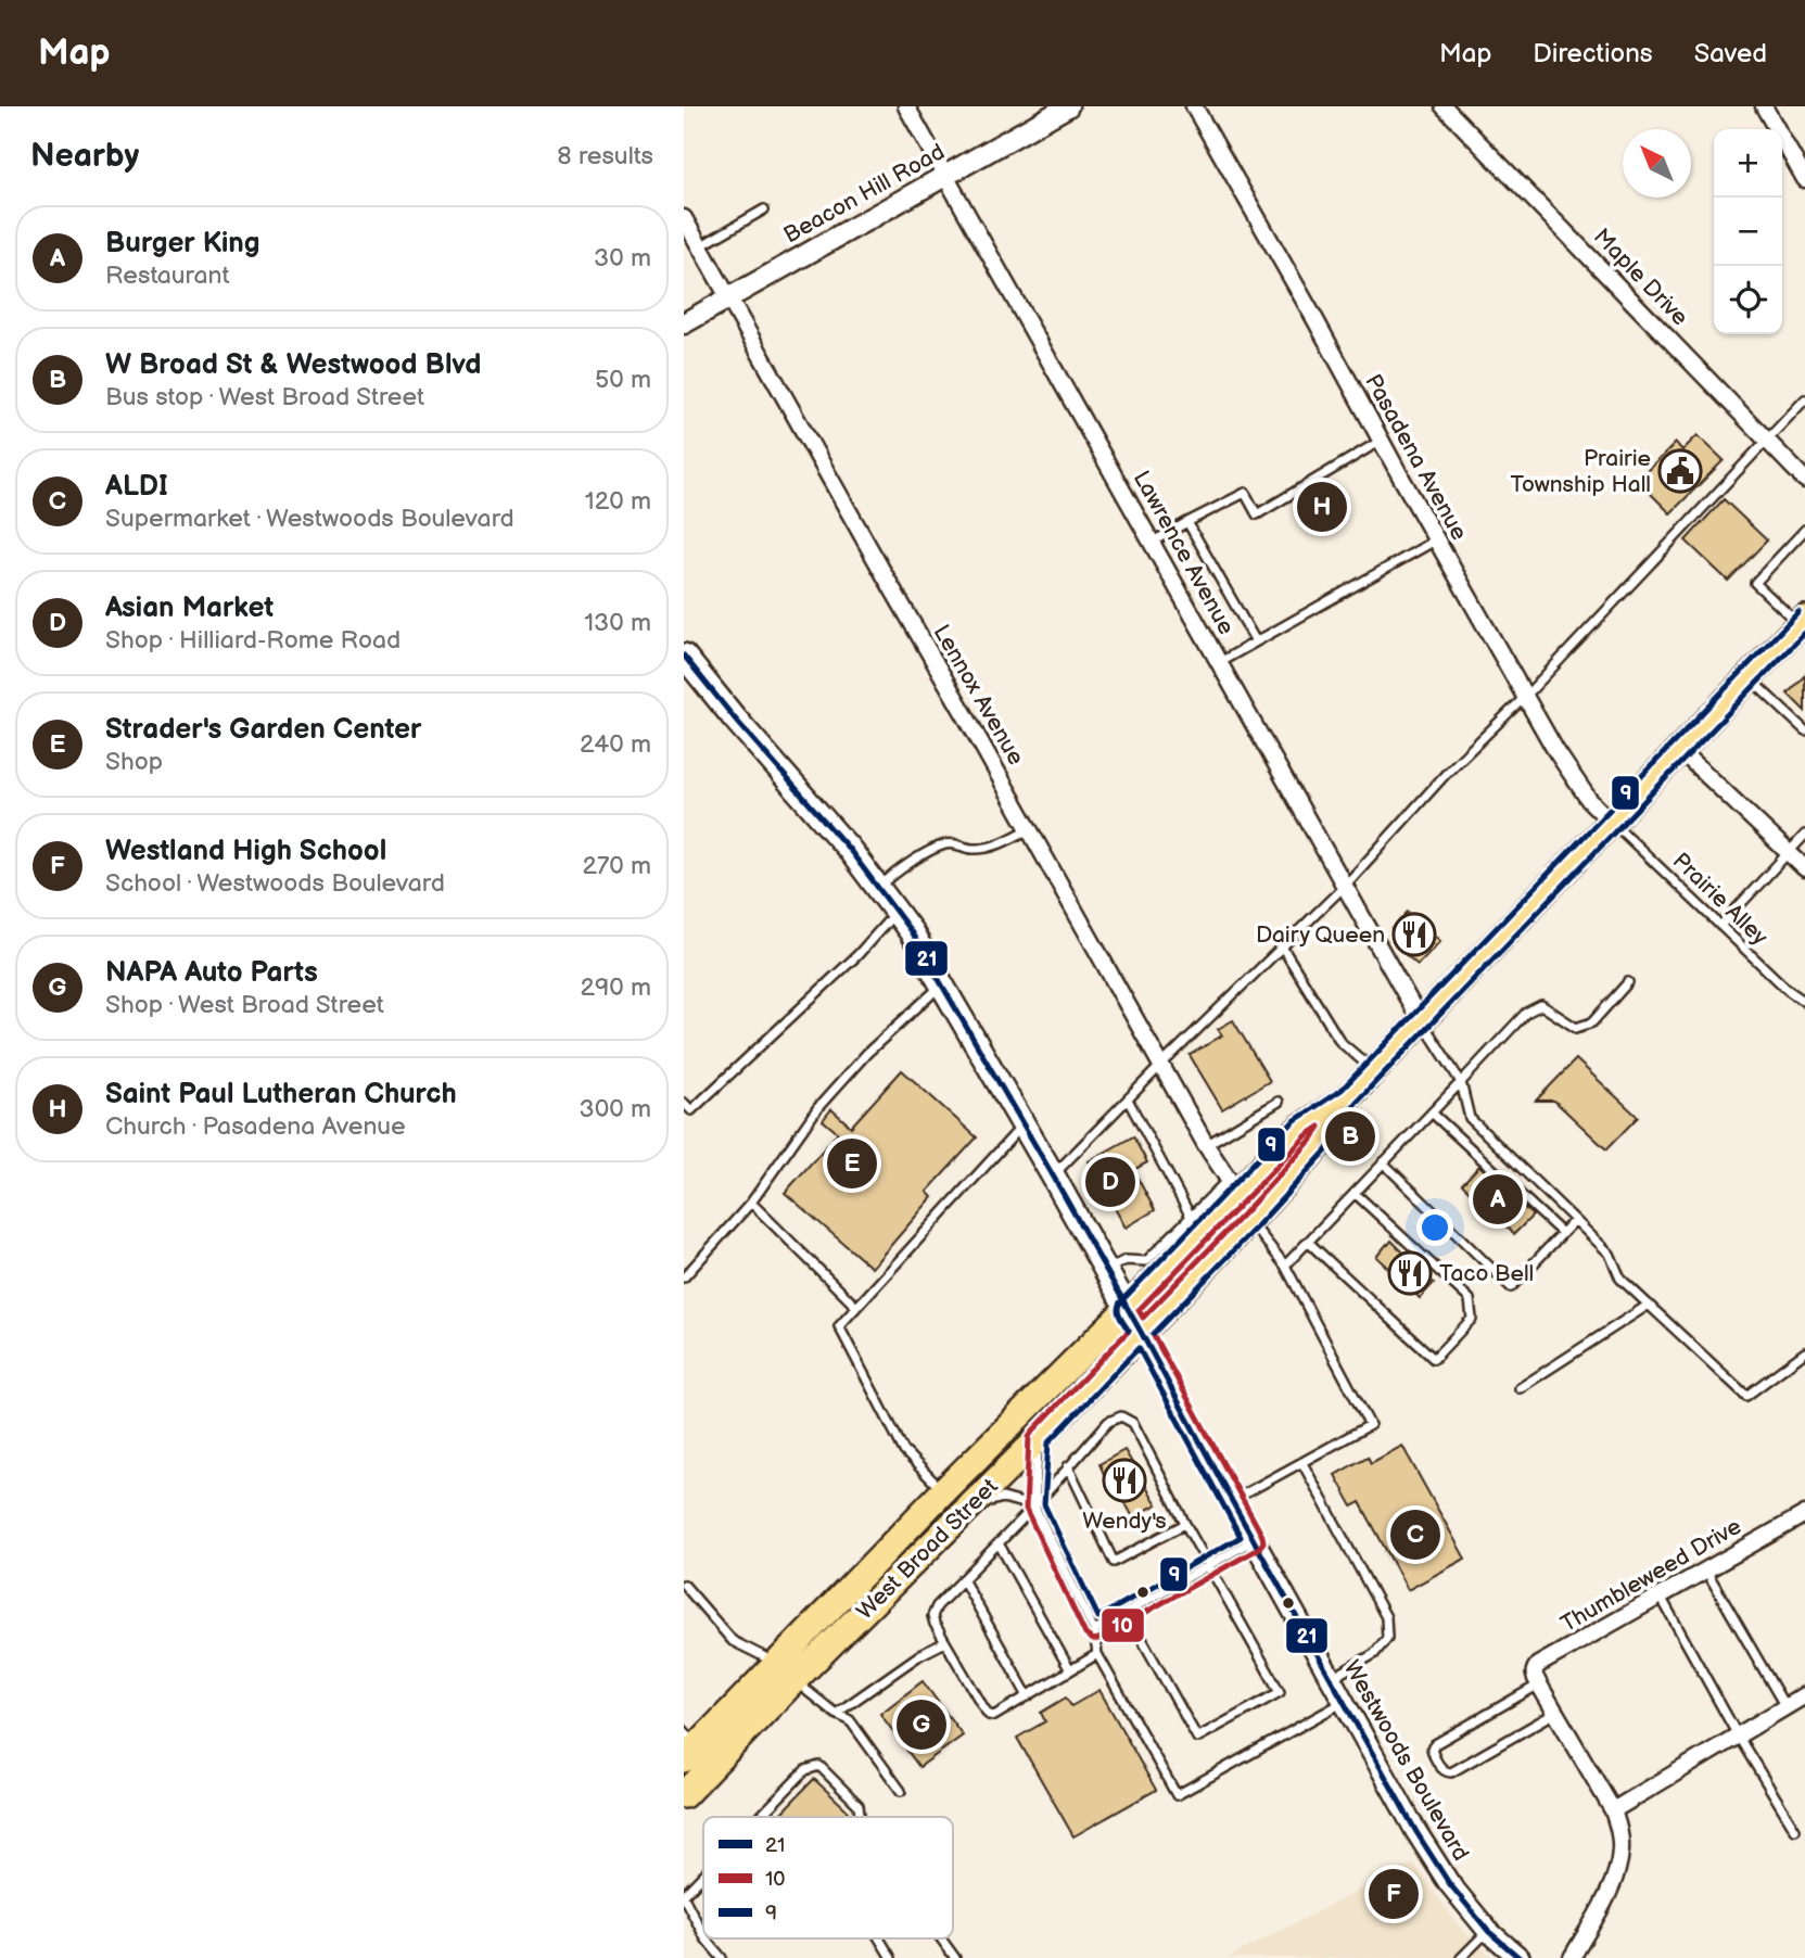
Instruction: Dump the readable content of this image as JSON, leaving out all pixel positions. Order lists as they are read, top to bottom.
{
  "streets": {
    "main road": ["West Broad Street"],
    "street": [
      "Beacon Hill Road",
      "Maple Drive",
      "Pasadena Avenue",
      "Lawrence Avenue",
      "Lennox Avenue",
      "Thumbleweed Drive",
      "Westwoods Boulevard"
    ],
    "lane": ["Prairie Alley"]
  },
  "crossings": [
    ["Beacon Hill Road", "Lawrence Avenue"],
    ["Beacon Hill Road", "Lennox Avenue"],
    ["Pasadena Avenue", "Prairie Alley"],
    ["Pasadena Avenue", "West Broad Street"],
    ["Lawrence Avenue", "West Broad Street"],
    ["Lennox Avenue", "West Broad Street"],
    ["Prairie Alley", "West Broad Street"],
    ["West Broad Street", "Westwoods Boulevard"]
  ],
  "places": {
    "public building": ["Prairie Township Hall"],
    "restaurant": ["Dairy Queen", "Taco Bell", "Wendy's"]
  },
  "lines": ["transit line 9", "transit line 21", "transit line 10"],
  "legend": ["21", "10", "9"],
  "north": "top left",
  "page": {
    "header": "Map",
    "nav": ["Map", "Directions", "Saved"],
    "heading": ["Nearby", "8 results"],
    "map_buttons": ["+", "−"],
    "list": [
      {
        "mark": "A",
        "name": "Burger King",
        "note": "Restaurant",
        "value": "30 m"
      },
      {
        "mark": "B",
        "name": "W Broad St & Westwood Blvd",
        "note": "Bus stop · West Broad Street",
        "value": "50 m"
      },
      {
        "mark": "C",
        "name": "ALDI",
        "note": "Supermarket · Westwoods Boulevard",
        "value": "120 m"
      },
      {
        "mark": "D",
        "name": "Asian Market",
        "note": "Shop · Hilliard-Rome Road",
        "value": "130 m"
      },
      {
        "mark": "E",
        "name": "Strader's Garden Center",
        "note": "Shop",
        "value": "240 m"
      },
      {
        "mark": "F",
        "name": "Westland High School",
        "note": "School · Westwoods Boulevard",
        "value": "270 m"
      },
      {
        "mark": "G",
        "name": "NAPA Auto Parts",
        "note": "Shop · West Broad Street",
        "value": "290 m"
      },
      {
        "mark": "H",
        "name": "Saint Paul Lutheran Church",
        "note": "Church · Pasadena Avenue",
        "value": "300 m"
      }
    ],
    "pins": [
      "H",
      "B",
      "E",
      "D",
      "A",
      "C",
      "G",
      "F"
    ]
  }
}
